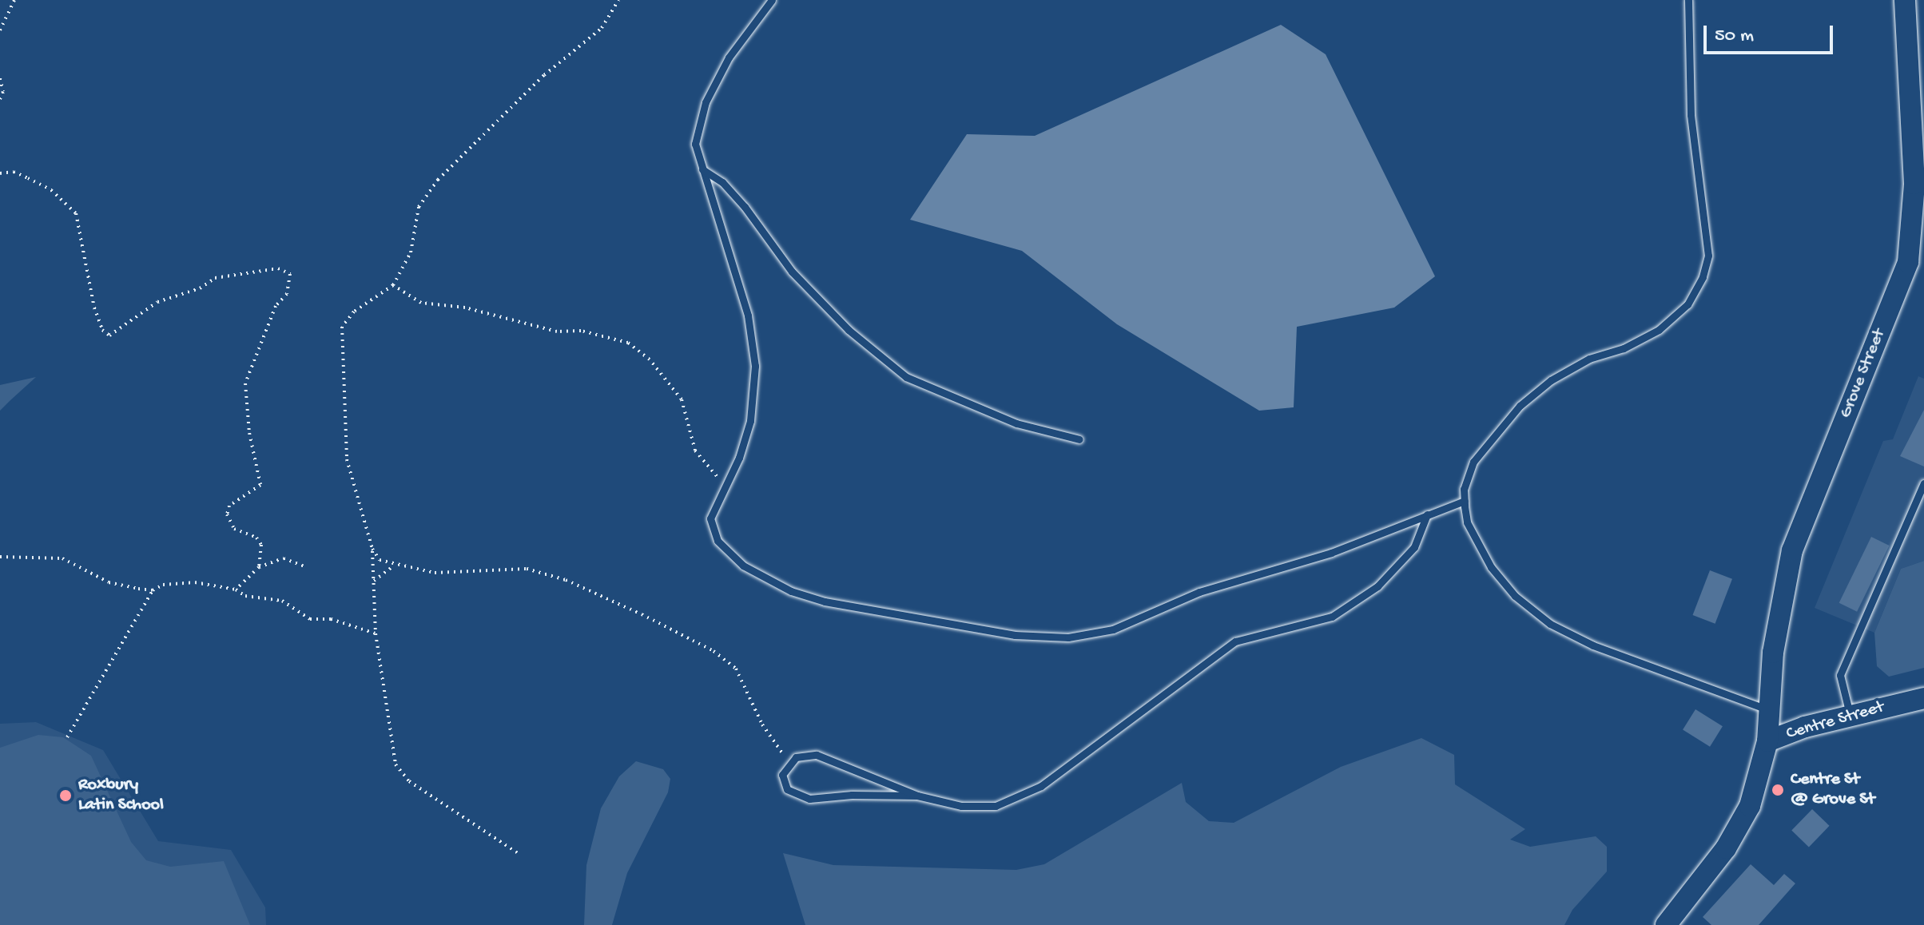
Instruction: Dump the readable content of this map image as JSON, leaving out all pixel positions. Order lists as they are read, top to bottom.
{
  "streets": {
    "main road": ["Grove Street", "Centre Street"]
  },
  "crossings": [
    ["Grove Street", "Centre Street"]
  ],
  "places": ["Centre St @ Grove St", "Roxbury Latin School"],
  "scale_bar": "50 m"
}
